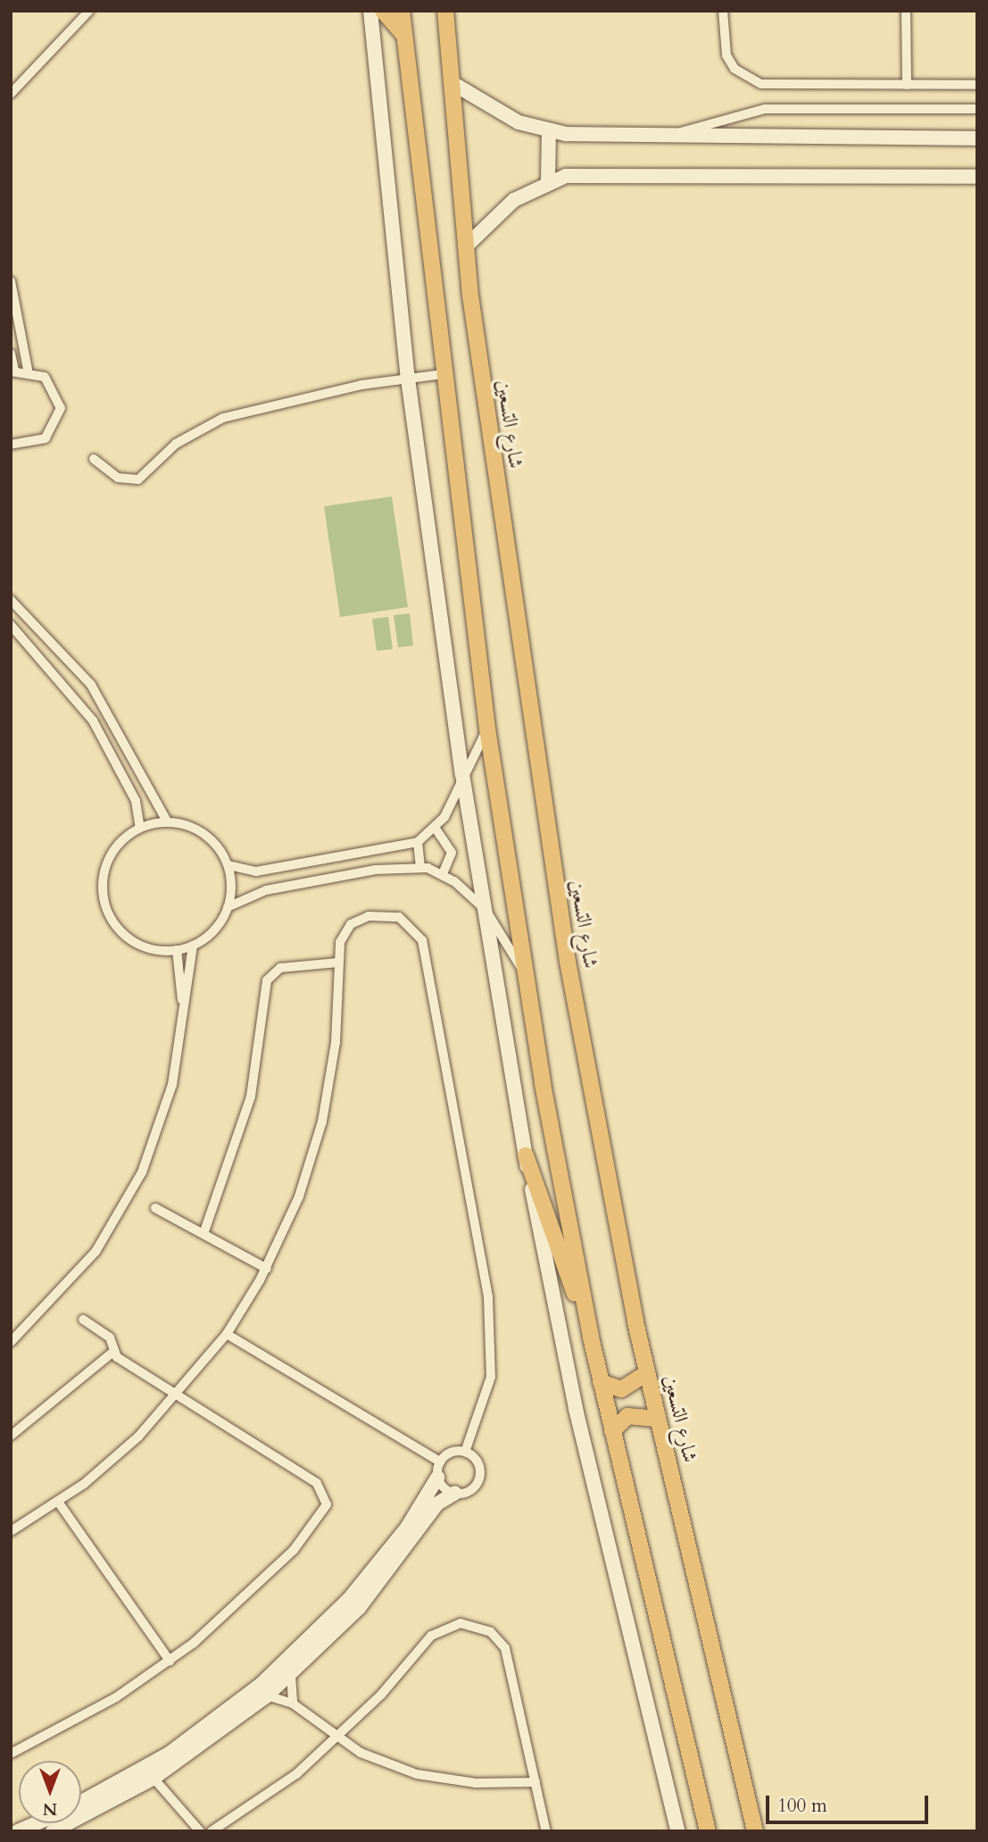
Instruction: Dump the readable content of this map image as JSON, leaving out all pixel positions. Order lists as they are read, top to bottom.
{
  "streets": {
    "main road": ["شارع التسعين"]
  },
  "scale_bar": "100 m",
  "north": "bottom"
}
